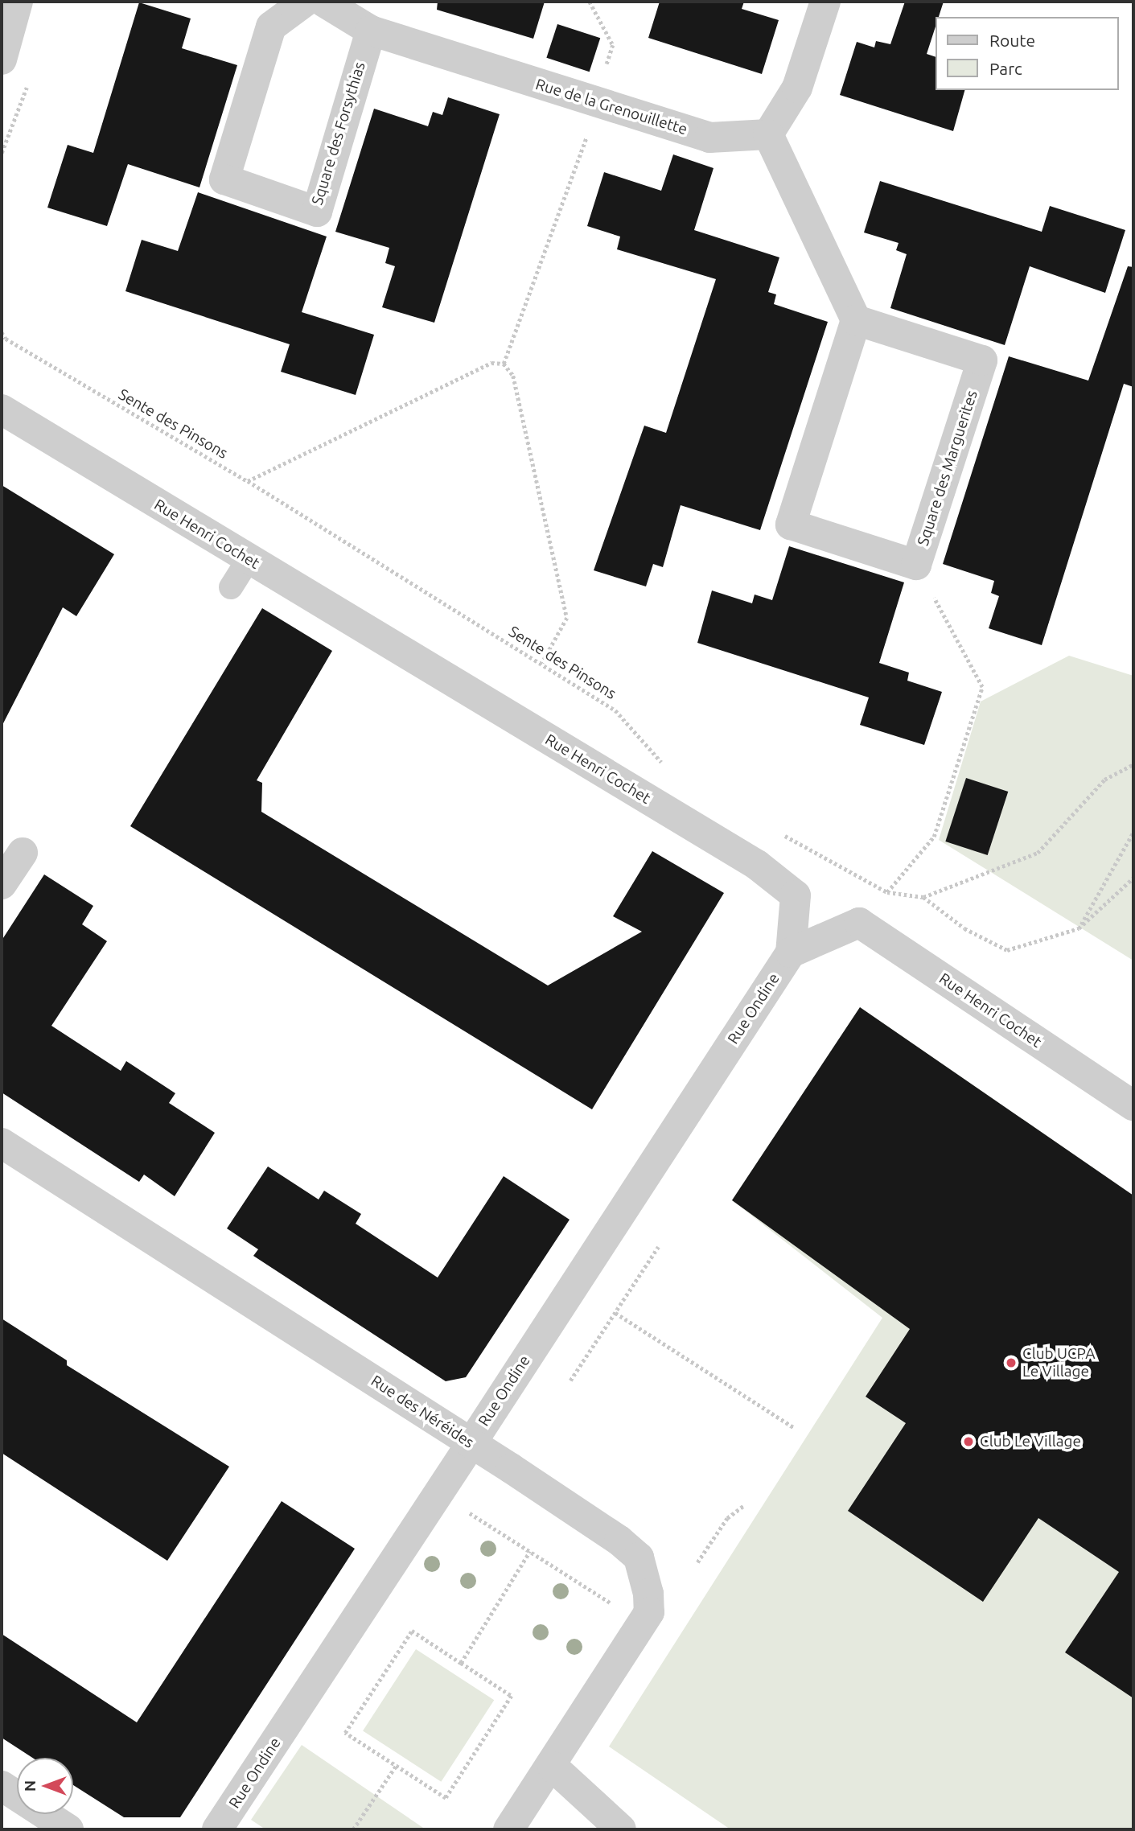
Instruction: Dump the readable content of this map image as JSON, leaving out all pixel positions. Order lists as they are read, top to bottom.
{
  "streets": {
    "street": [
      "Rue de la Grenouillette",
      "Square des Forsythias",
      "Square des Marguerites",
      "Rue Henri Cochet",
      "Rue Ondine",
      "Rue des Néréides"
    ],
    "path": ["Sente des Pinsons"]
  },
  "crossings": [
    ["Rue de la Grenouillette", "Square des Forsythias"],
    ["Rue Henri Cochet", "Rue Ondine"],
    ["Rue Ondine", "Rue des Néréides"]
  ],
  "places": ["Club UCPA Le Village", "Club Le Village"],
  "legend": ["Route", "Parc"],
  "north": "left"
}
